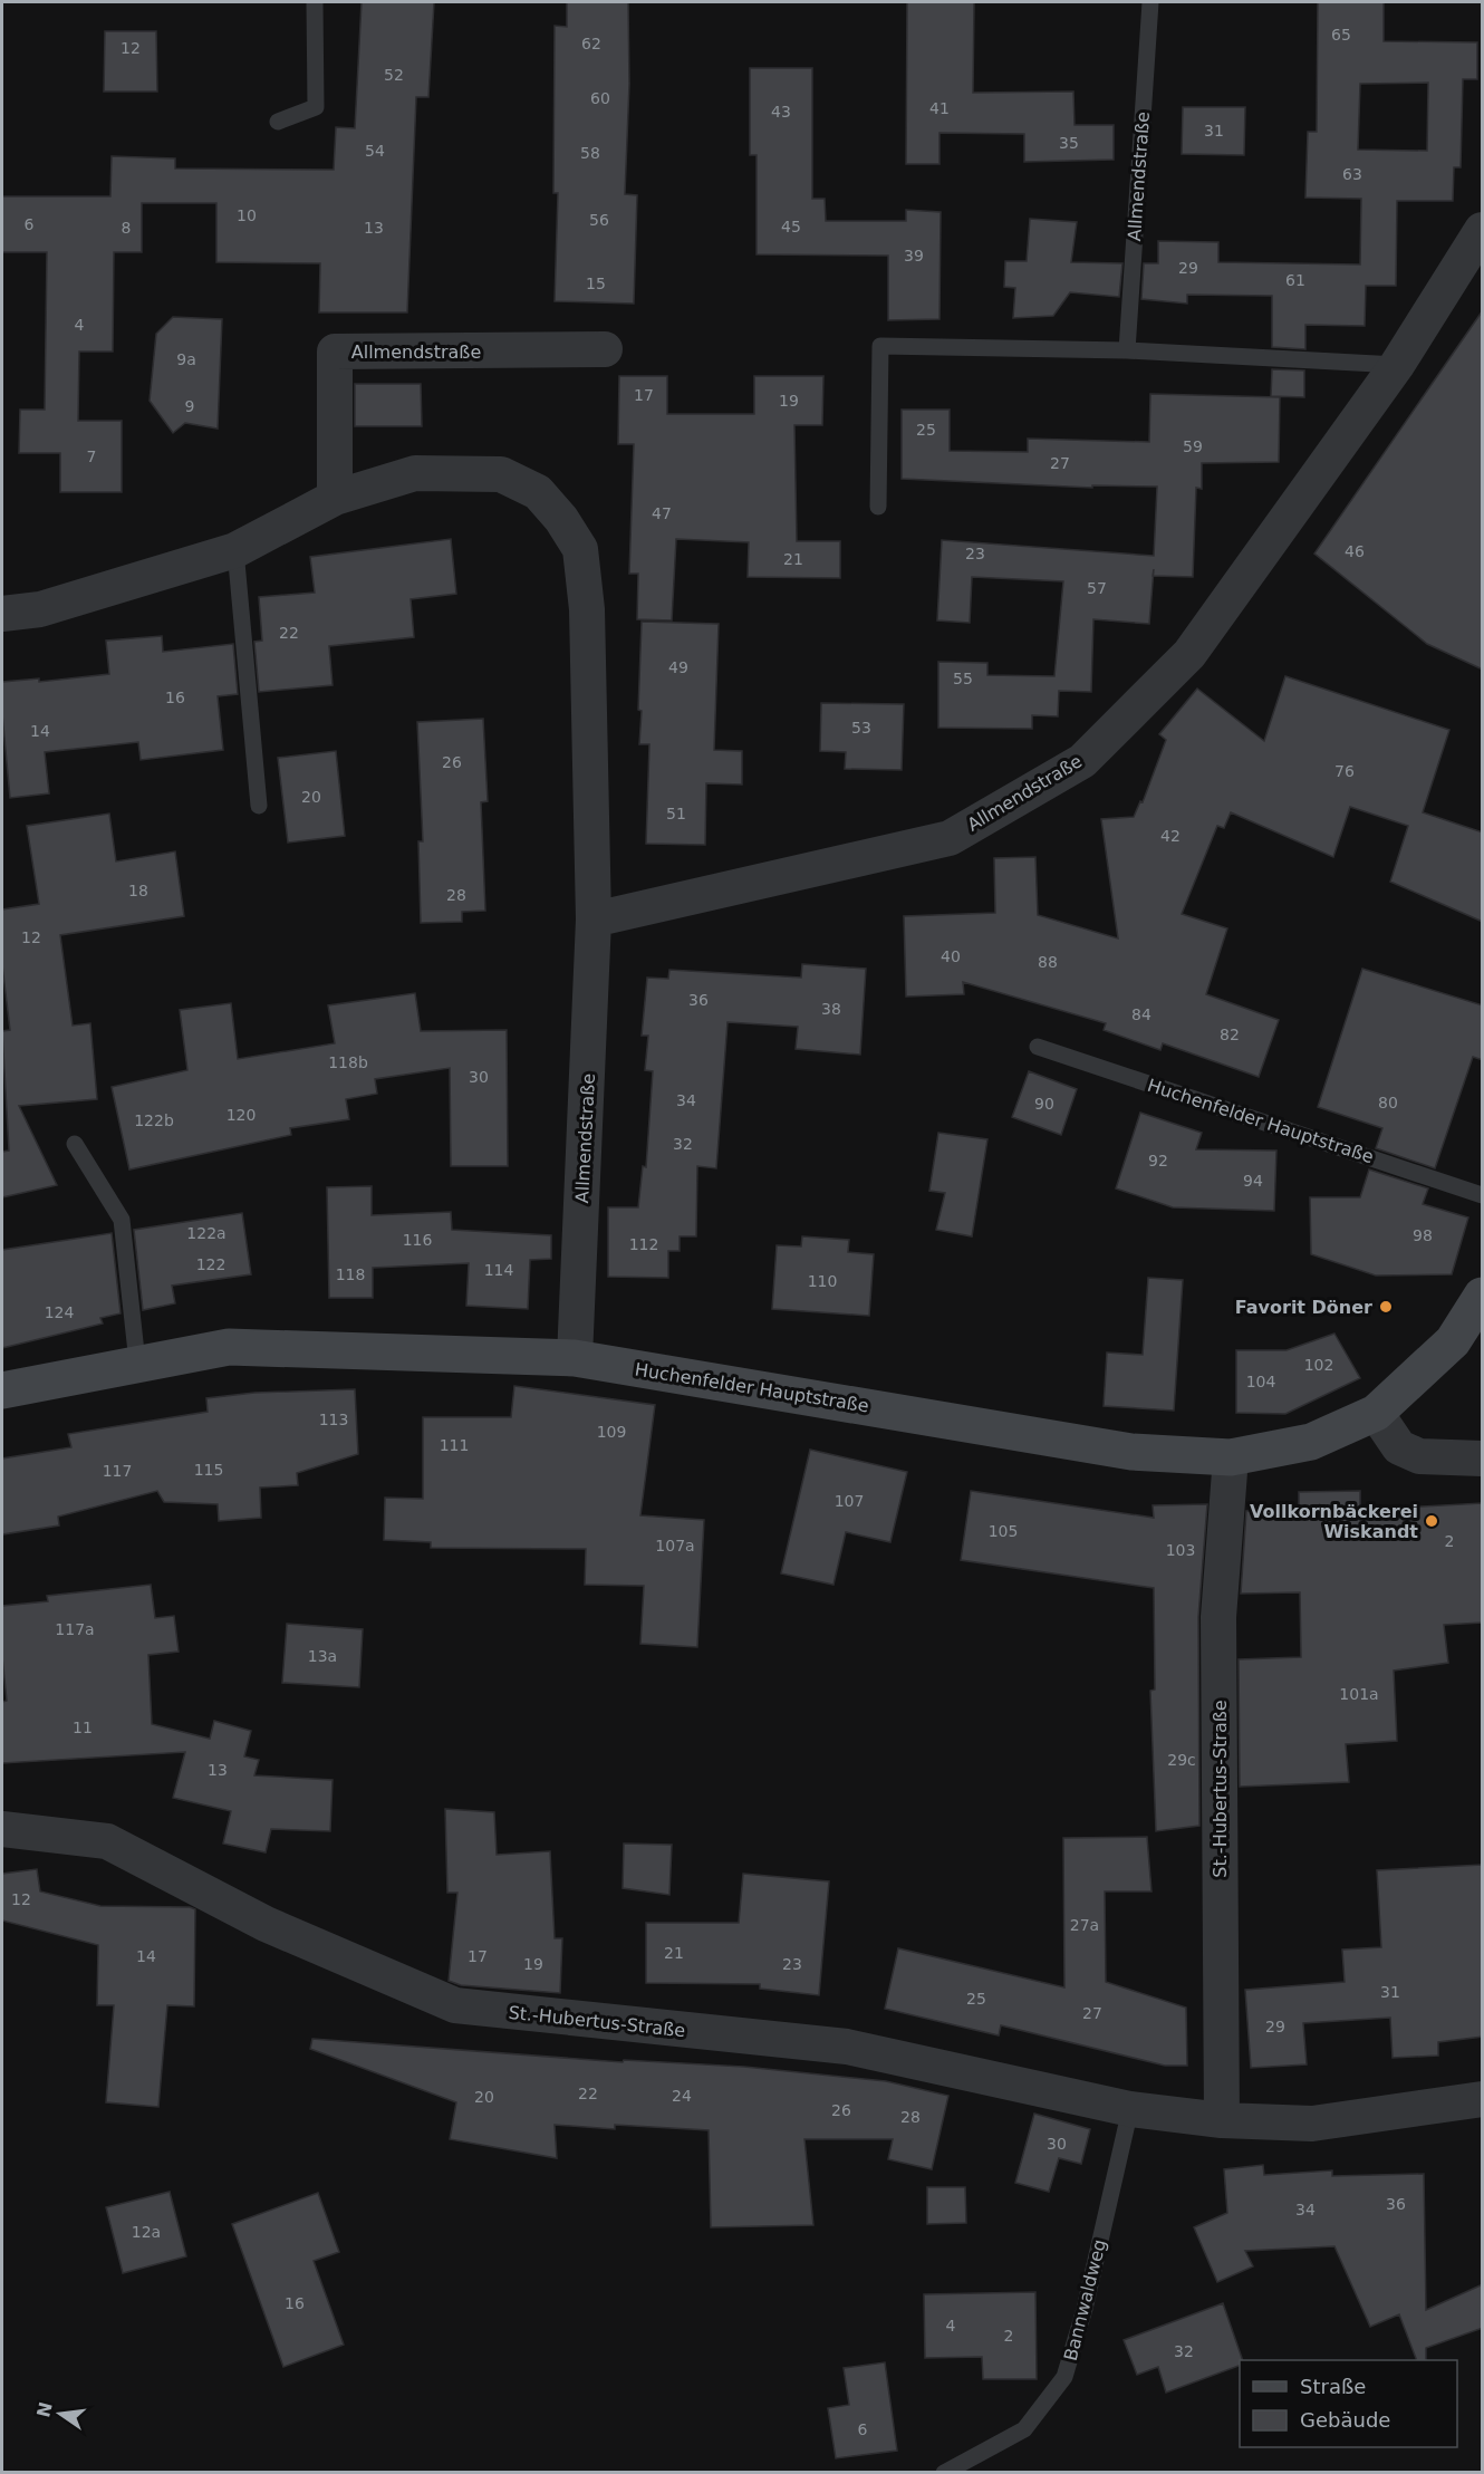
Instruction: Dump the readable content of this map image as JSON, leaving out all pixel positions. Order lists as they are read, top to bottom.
{
  "streets": {
    "main road": ["Huchenfelder Hauptstraße"],
    "street": ["Allmendstraße", "St.-Hubertus-Straße"],
    "lane": ["Bannwaldweg"]
  },
  "crossings": [
    ["Allmendstraße", "Huchenfelder Hauptstraße"],
    ["Huchenfelder Hauptstraße", "St.-Hubertus-Straße"],
    ["St.-Hubertus-Straße", "Bannwaldweg"]
  ],
  "places": ["Favorit Döner", "Vollkornbäckerei Wiskandt"],
  "house_numbers": [
    "65",
    "62",
    "12",
    "52",
    "60",
    "41",
    "43",
    "31",
    "35",
    "54",
    "58",
    "63",
    "10",
    "56",
    "6",
    "45",
    "8",
    "13",
    "39",
    "29",
    "61",
    "15",
    "4",
    "9a",
    "17",
    "19",
    "9",
    "25",
    "59",
    "7",
    "27",
    "47",
    "46",
    "23",
    "21",
    "57",
    "22",
    "49",
    "55",
    "16",
    "53",
    "14",
    "26",
    "76",
    "20",
    "51",
    "42",
    "18",
    "28",
    "12",
    "40",
    "88",
    "36",
    "38",
    "84",
    "82",
    "118b",
    "30",
    "34",
    "80",
    "90",
    "120",
    "122b",
    "32",
    "92",
    "94",
    "122a",
    "98",
    "116",
    "112",
    "122",
    "114",
    "118",
    "110",
    "124",
    "102",
    "104",
    "113",
    "109",
    "111",
    "115",
    "117",
    "107",
    "105",
    "2",
    "107a",
    "103",
    "117a",
    "13a",
    "101a",
    "11",
    "29c",
    "13",
    "12",
    "27a",
    "21",
    "14",
    "17",
    "19",
    "23",
    "31",
    "25",
    "27",
    "29",
    "22",
    "24",
    "20",
    "26",
    "28",
    "30",
    "36",
    "34",
    "12a",
    "16",
    "4",
    "2",
    "32",
    "6"
  ],
  "legend": ["Straße", "Gebäude"],
  "north": "left"
}
